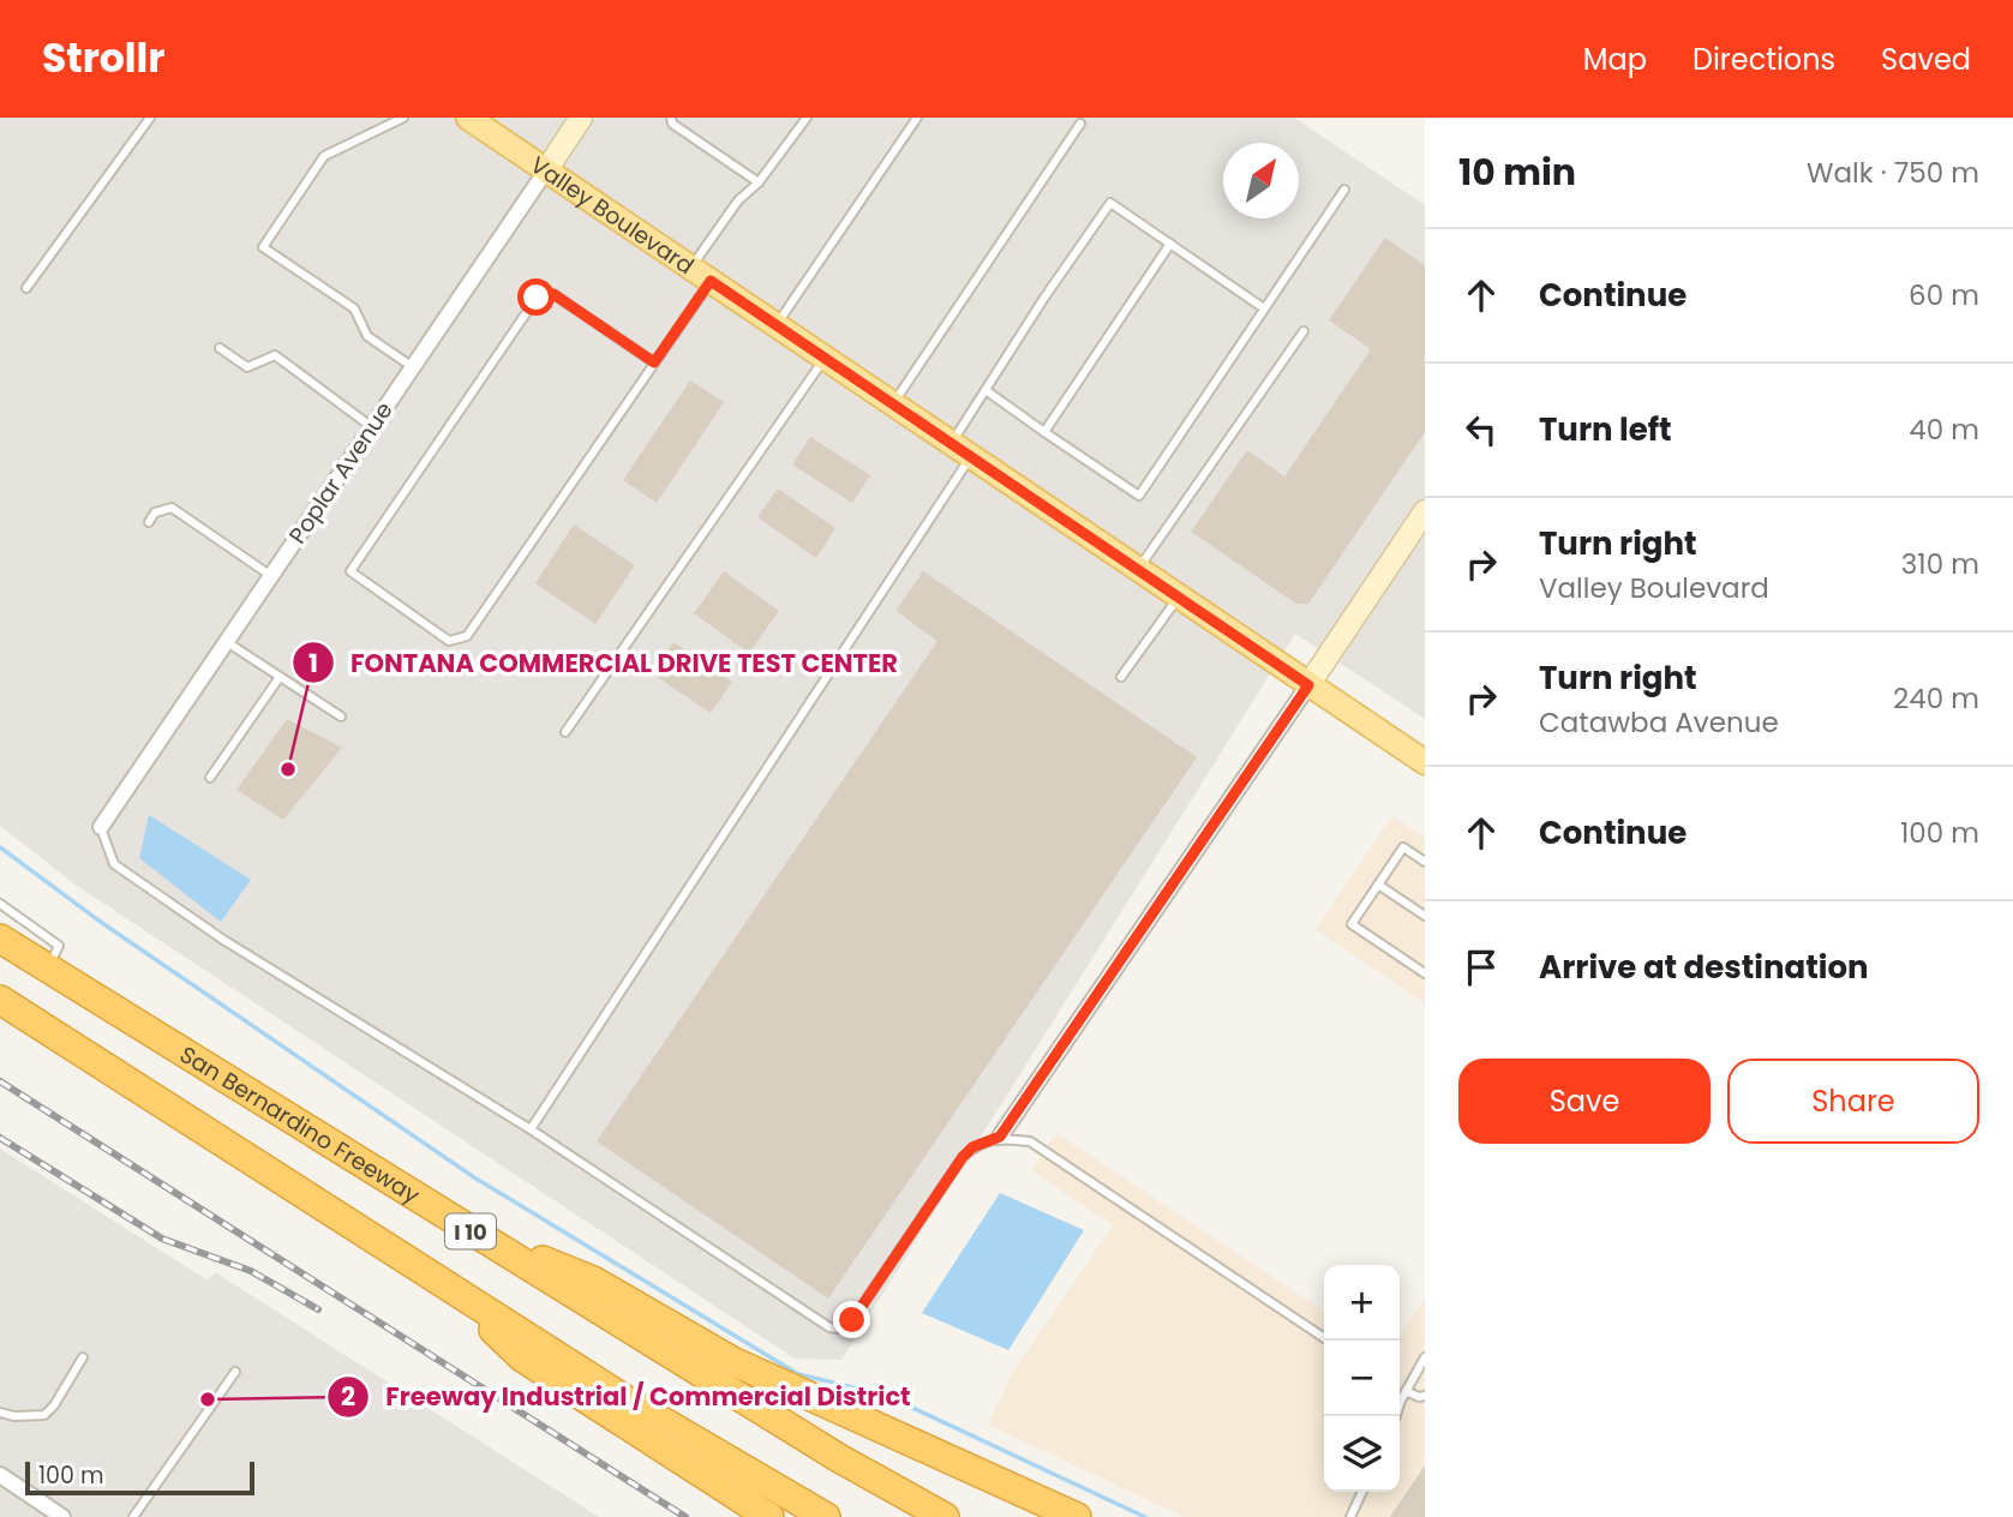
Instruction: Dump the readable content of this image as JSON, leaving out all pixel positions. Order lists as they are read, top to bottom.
{
  "streets": {
    "highway": ["San Bernardino Freeway", "I 10"],
    "main road": ["Valley Boulevard"],
    "street": ["Poplar Avenue"]
  },
  "crossings": [
    ["Valley Boulevard", "Poplar Avenue"]
  ],
  "places": ["FONTANA COMMERCIAL DRIVE TEST CENTER", "Freeway Industrial / Commercial District"],
  "scale_bar": "100 m",
  "north": "top right",
  "page": {
    "header": "Strollr",
    "nav": ["Map", "Directions", "Saved"],
    "heading": ["10 min", "Walk · 750 m"],
    "list": [
      ["Continue", "60 m"],
      ["Turn left", "40 m"],
      ["Turn right", "Valley Boulevard", "310 m"],
      ["Turn right", "Catawba Avenue", "240 m"],
      ["Continue", "100 m"],
      "Arrive at destination"
    ],
    "buttons": ["Save", "Share"],
    "map_buttons": ["+", "−"],
    "scale": "100 m"
  }
}
